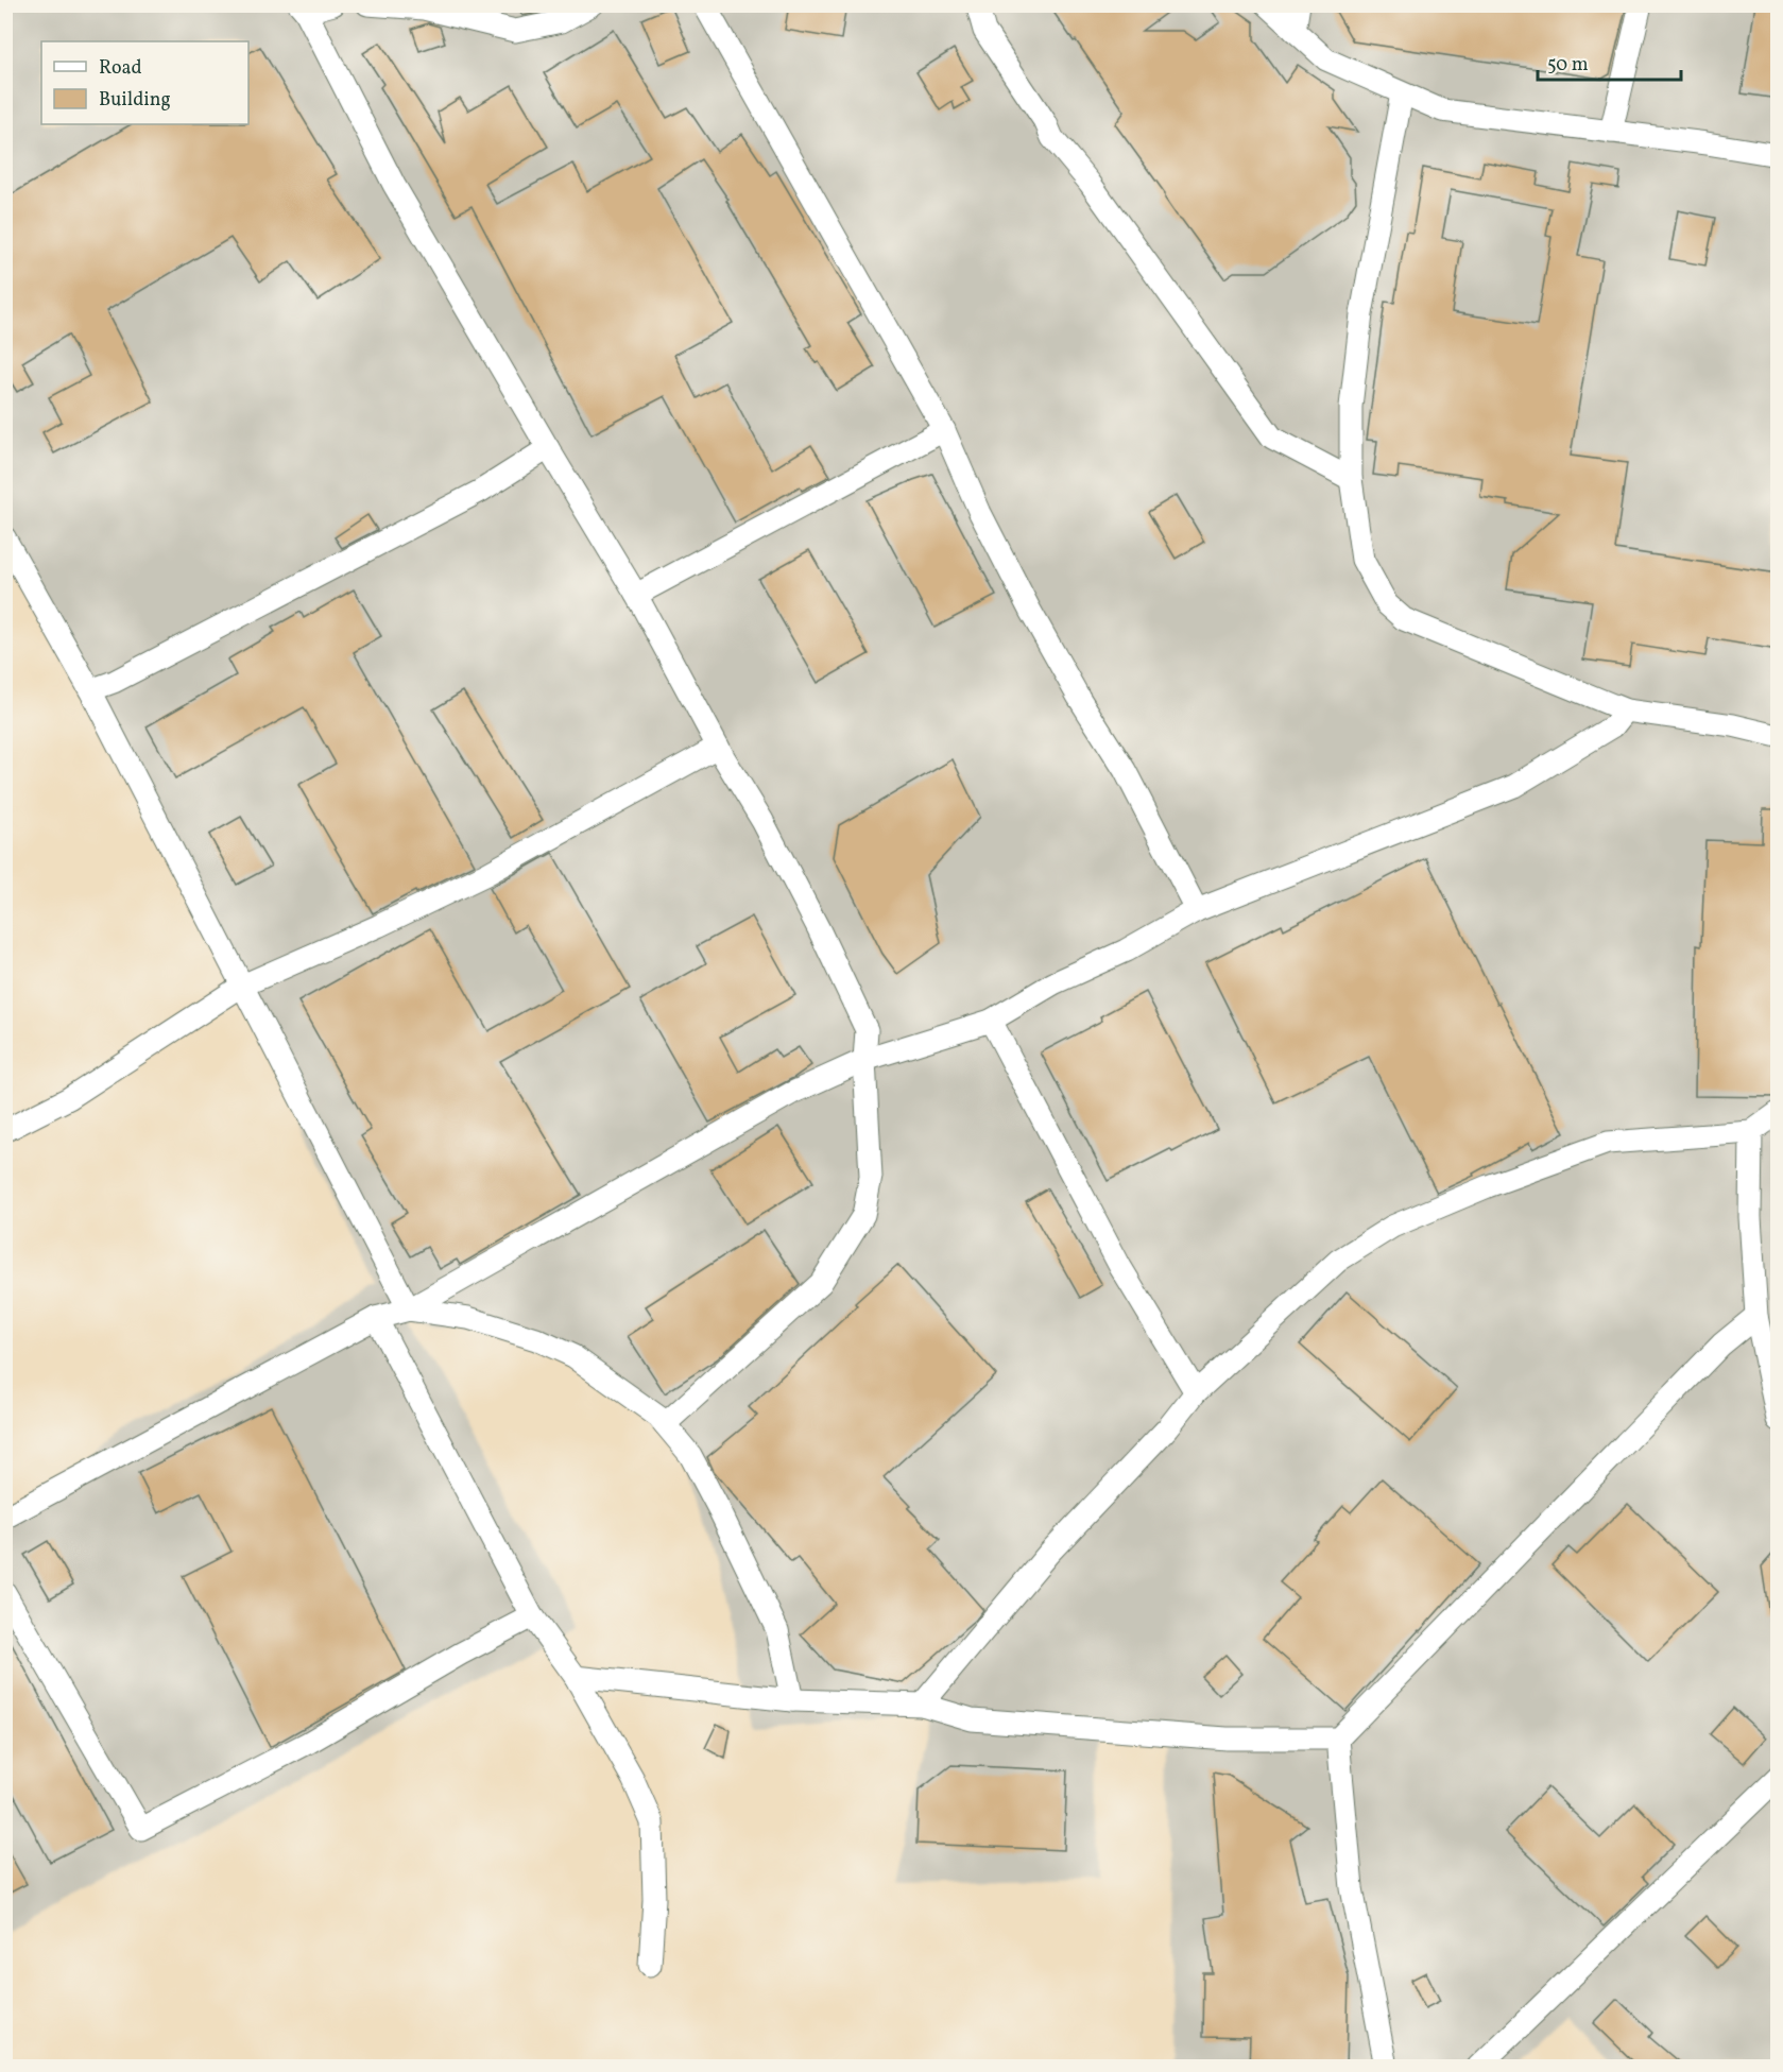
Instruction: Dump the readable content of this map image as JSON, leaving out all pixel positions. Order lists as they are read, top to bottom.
{
  "legend": ["Road", "Building"],
  "scale_bar": "50 m"
}
